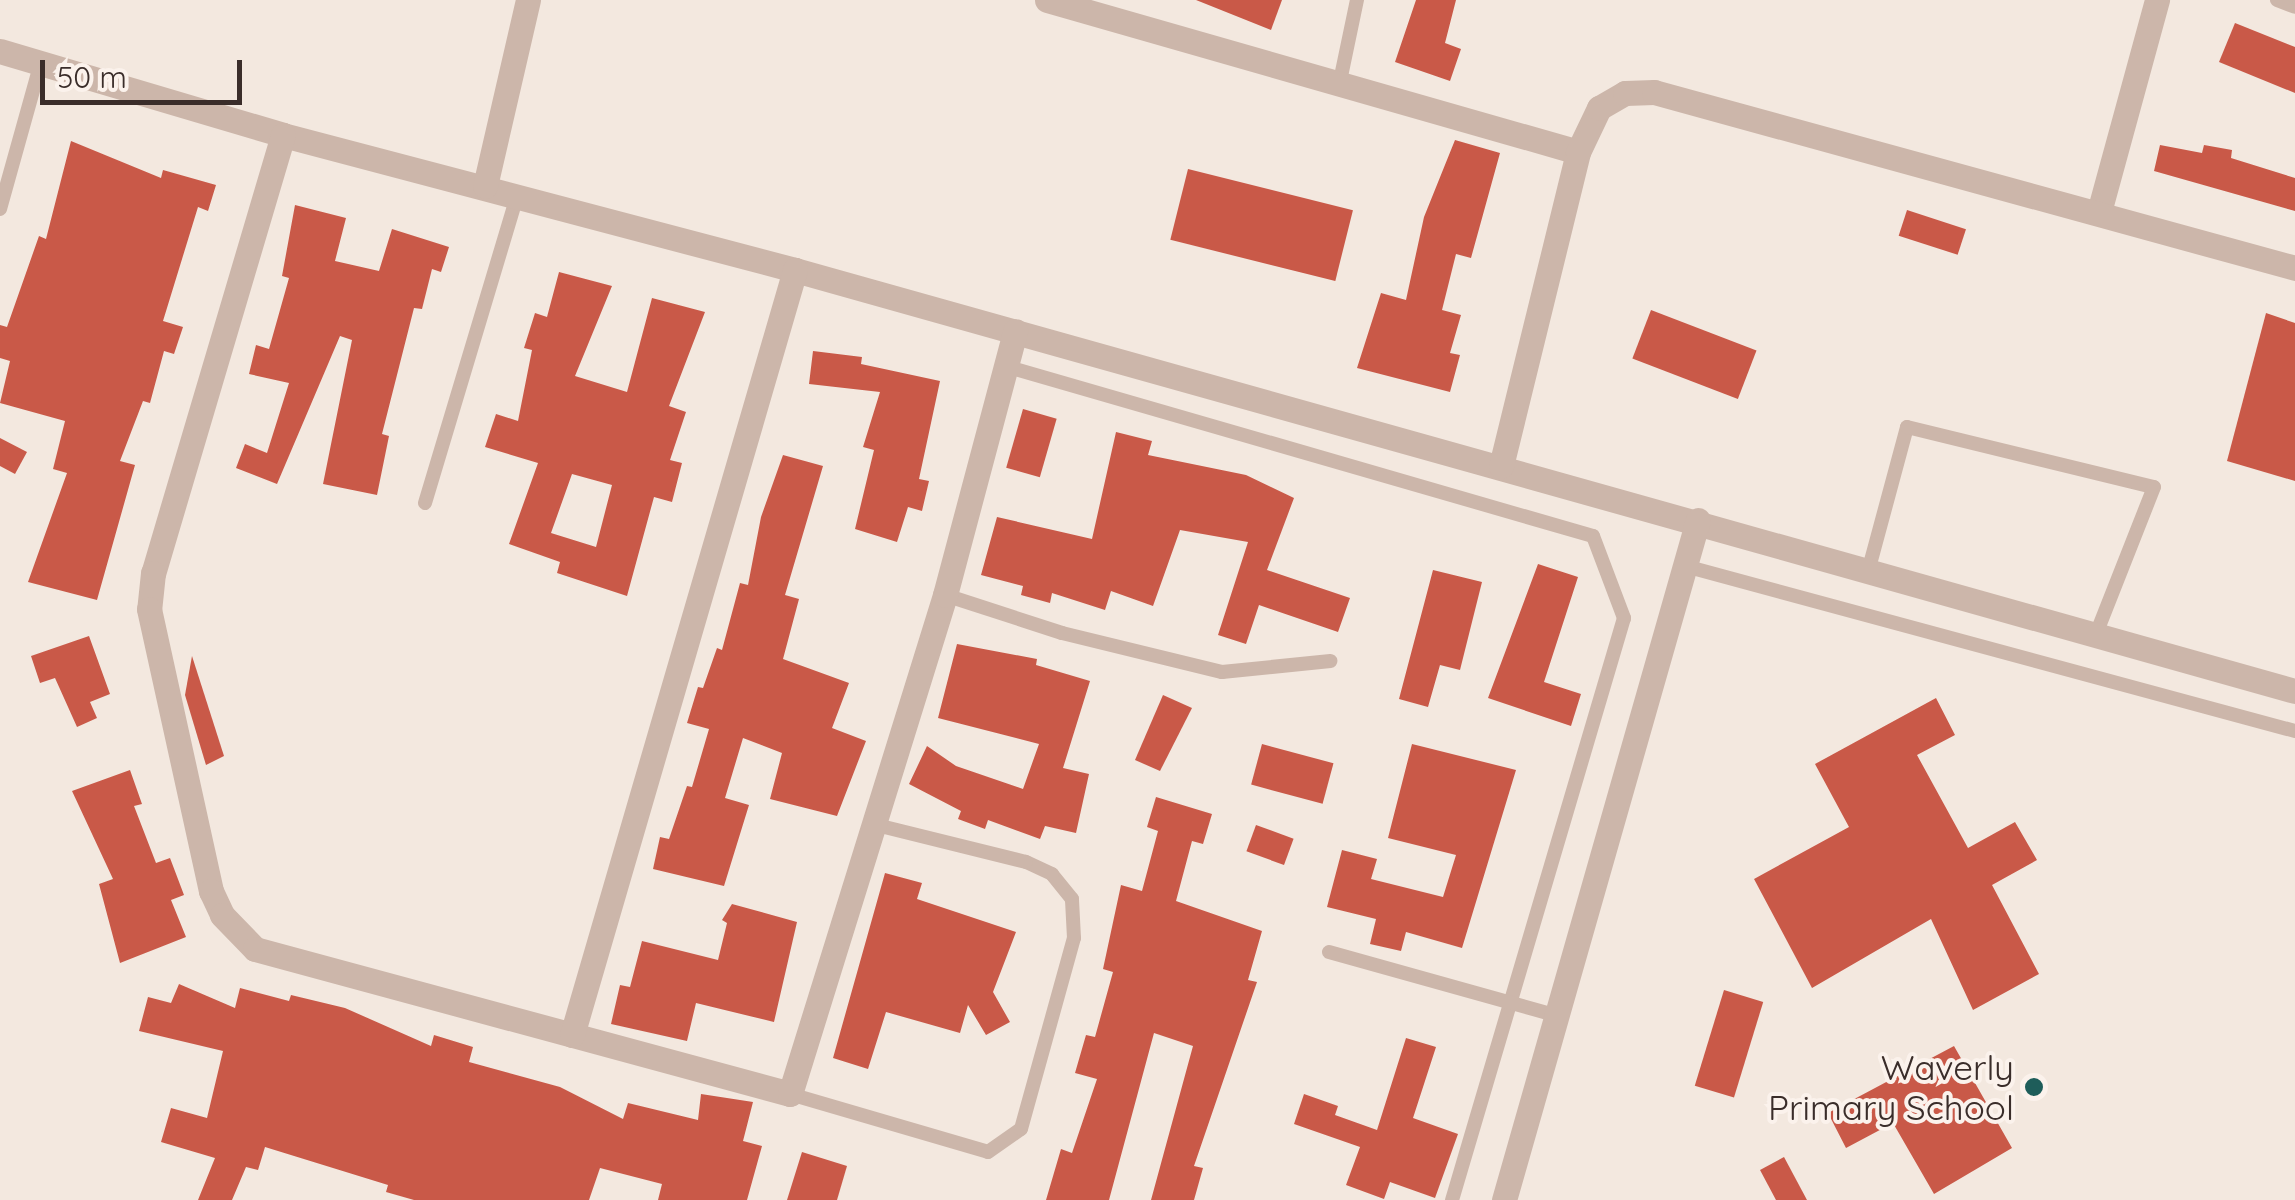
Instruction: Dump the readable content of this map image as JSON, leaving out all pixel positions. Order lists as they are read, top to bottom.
{
  "places": ["Waverly Primary School"],
  "scale_bar": "50 m"
}
